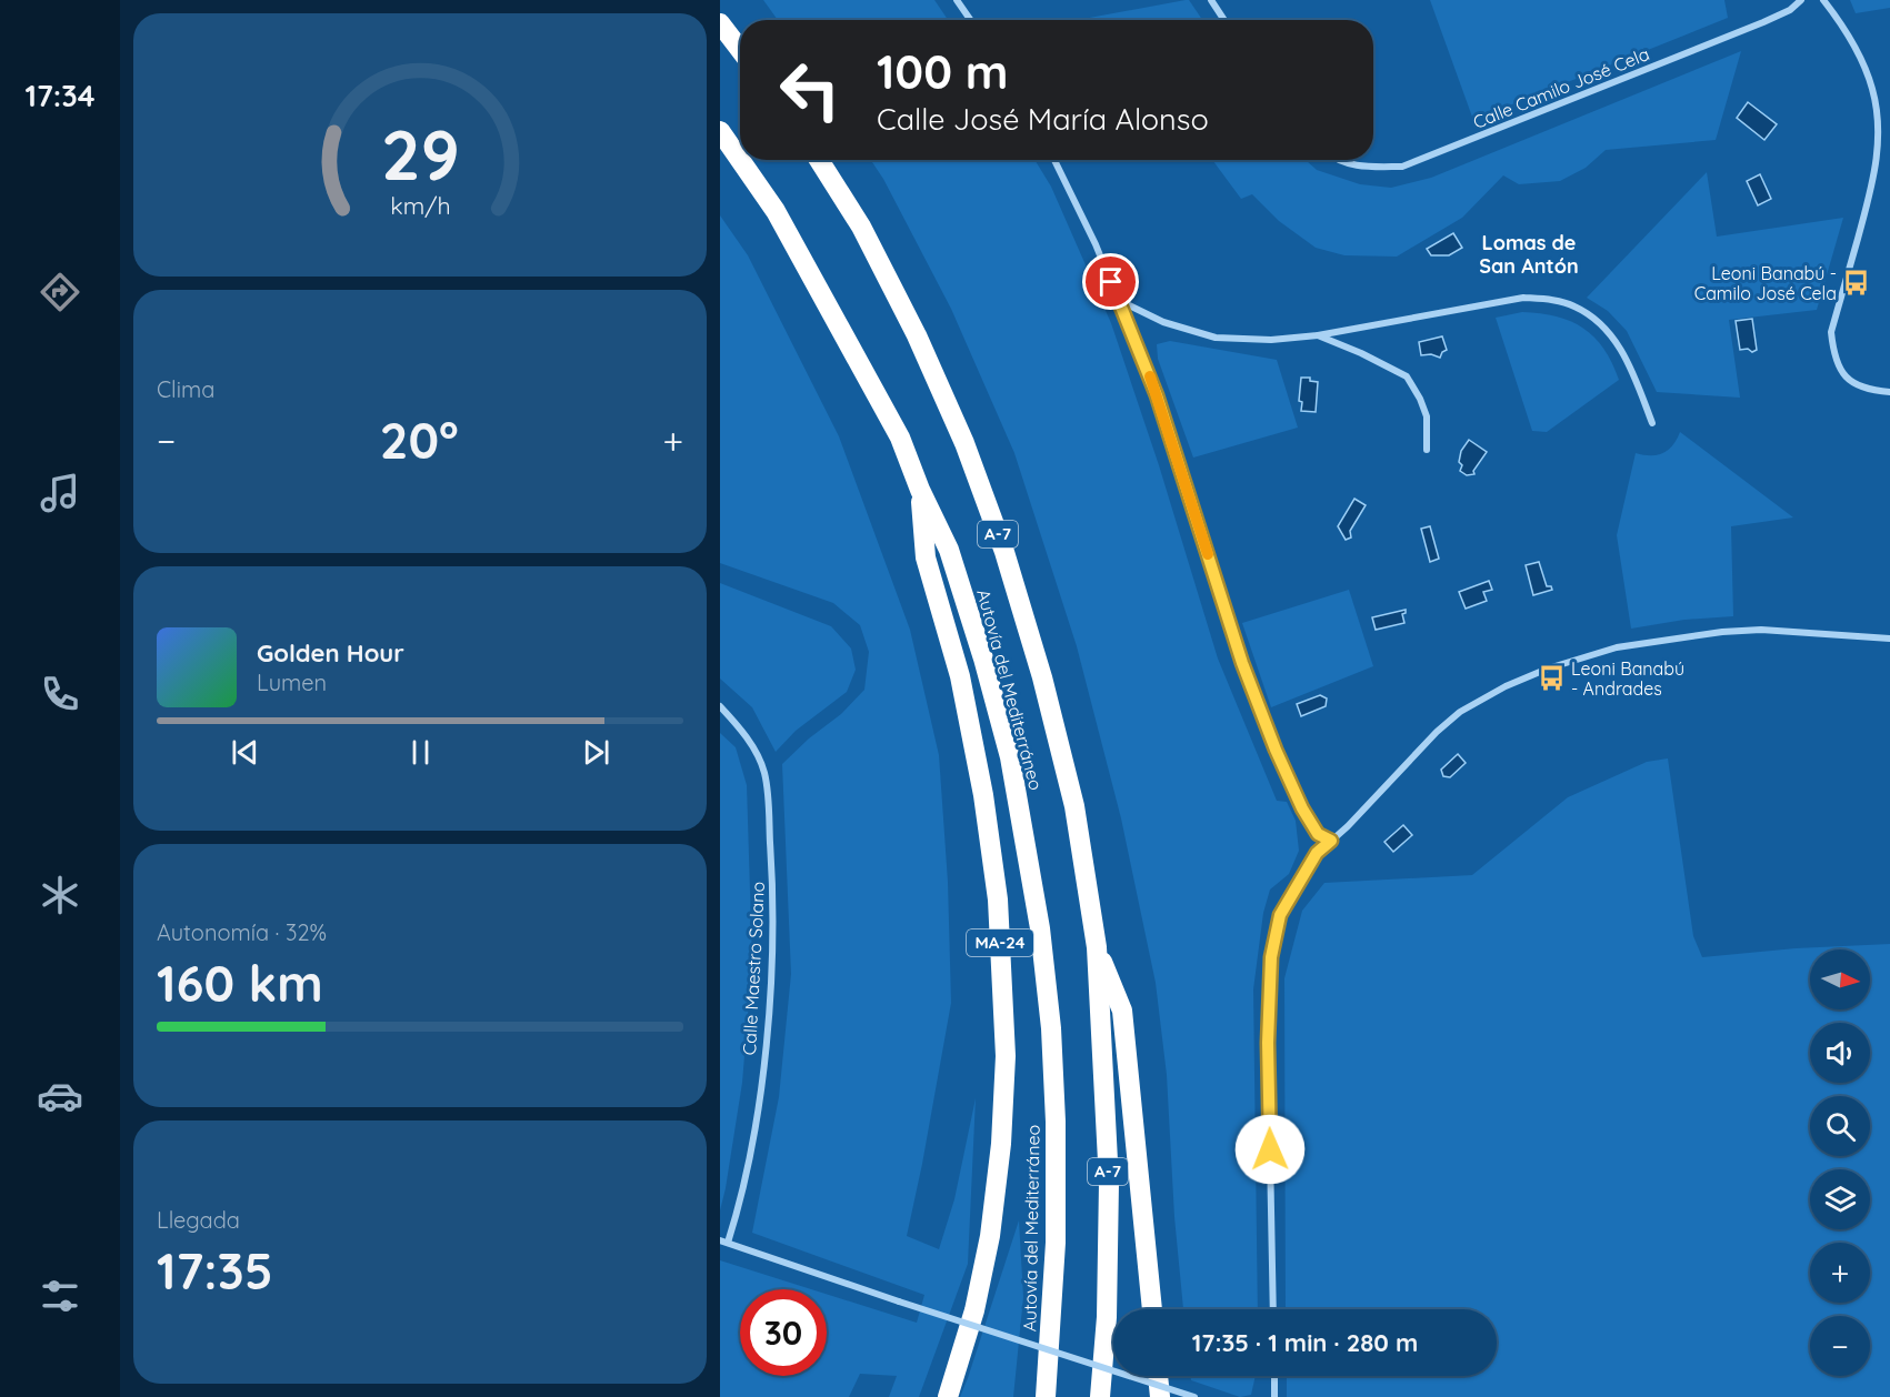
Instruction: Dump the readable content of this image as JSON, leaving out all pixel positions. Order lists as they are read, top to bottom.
{
  "streets": {
    "highway": ["A-7", "Autovía del Mediterráneo", "MA-24"],
    "street": ["Calle Camilo José Cela", "Calle Maestro Solano"]
  },
  "crossings": [
    ["Autovía del Mediterráneo", "MA-24"]
  ],
  "districts": ["Lomas de San Antón"],
  "places": {
    "bus stop": ["Leoni Banabú - Camilo José Cela", "Leoni Banabú - Andrades"]
  },
  "north": "right",
  "page": {
    "tabs": "17:34",
    "turn": ["100 m", "Calle José María Alonso"],
    "tile": [
      "Clima",
      ["Autonomía · 32%", "160 km"],
      ["Llegada", "17:35"]
    ],
    "heat": ["−", "20°", "+"],
    "song": ["Golden Hour", "Lumen"],
    "map_buttons": ["+", "−"],
    "limit": "30",
    "trip": "17:35 · 1 min · 280 m",
    "gauge": ["29", "km/h"]
  }
}
